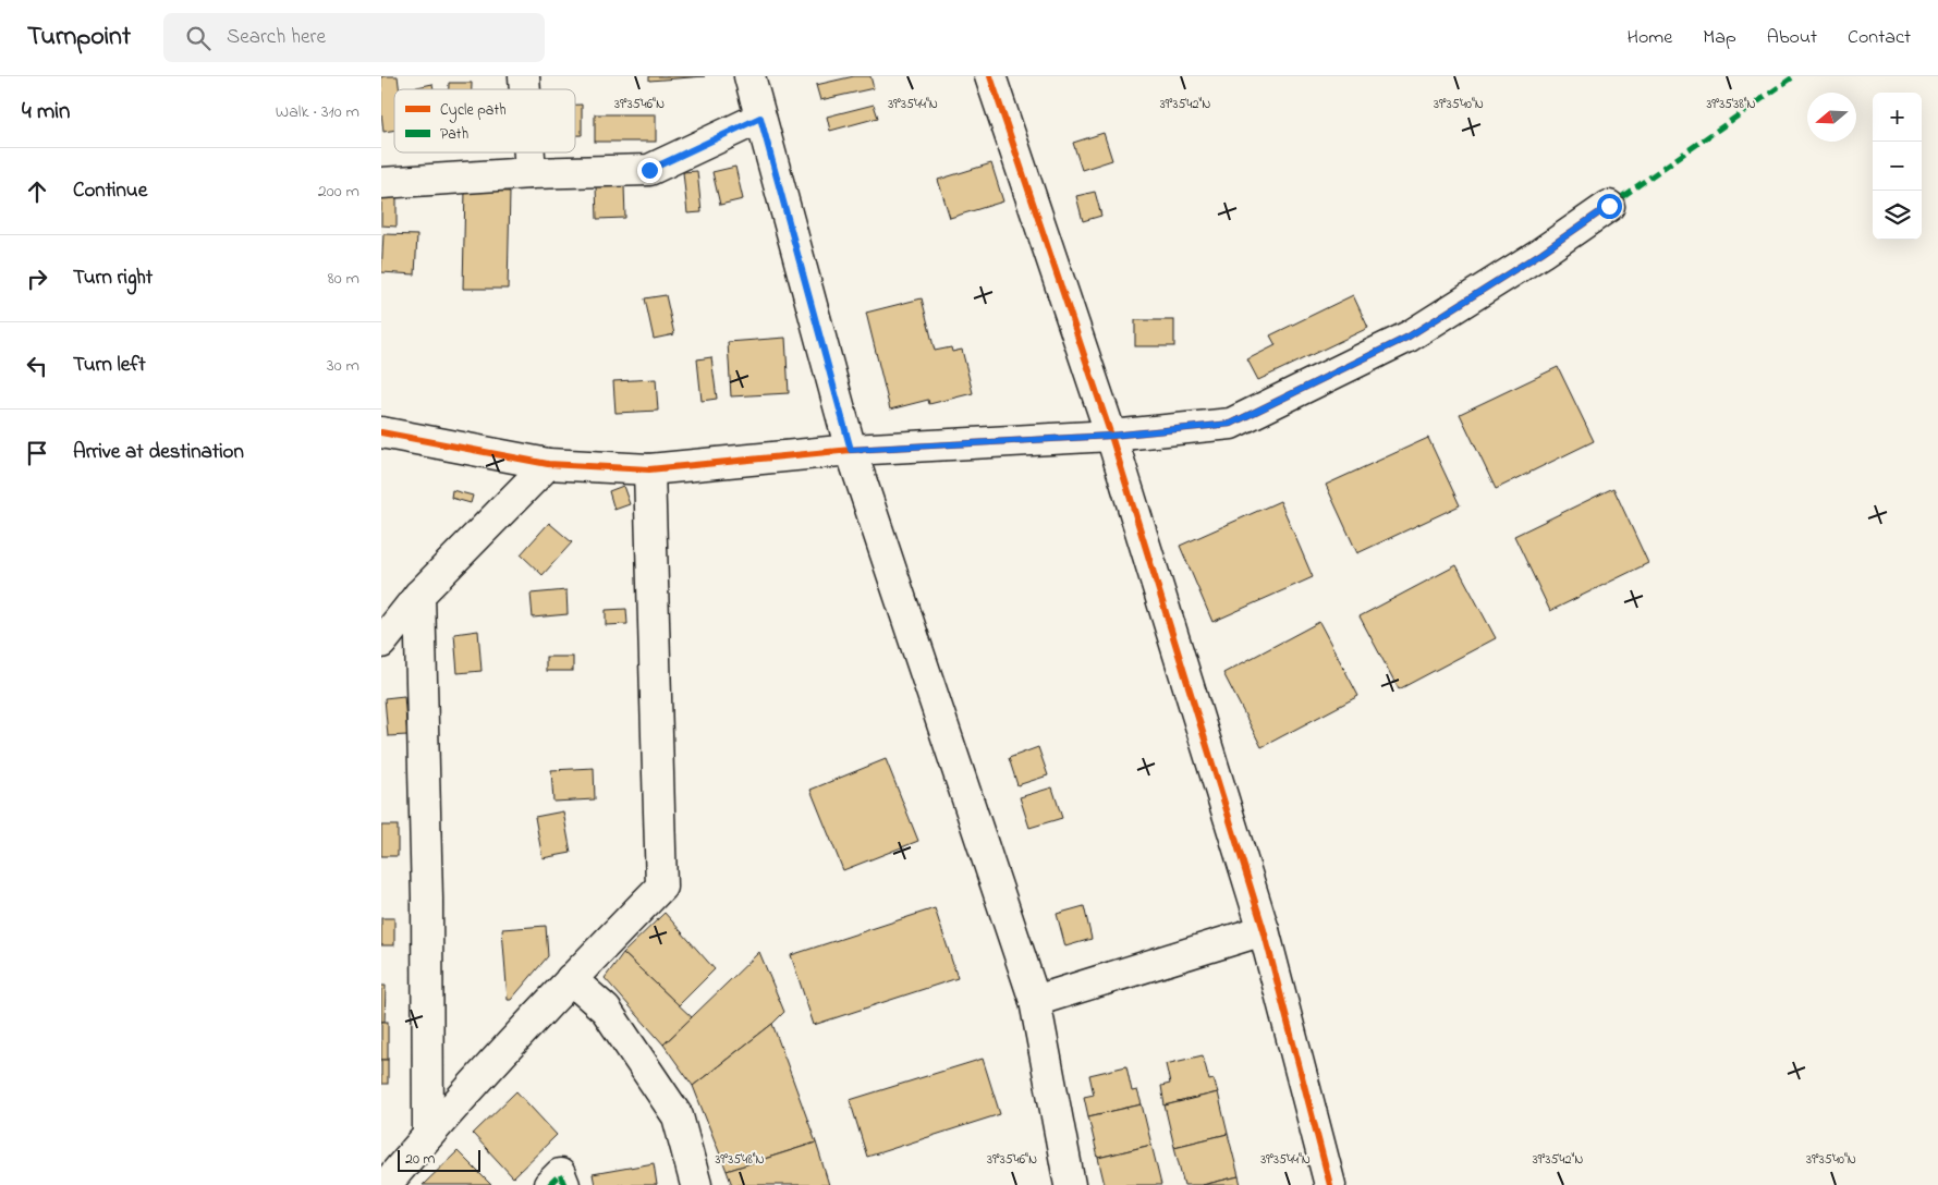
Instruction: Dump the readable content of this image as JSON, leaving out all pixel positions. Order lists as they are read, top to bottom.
{
  "legend": ["Cycle path", "Path"],
  "scale_bar": "20 m",
  "north": "left",
  "page": {
    "header": "Turnpoint",
    "search": "Search here",
    "nav": [
      "Home",
      "Map",
      "About",
      "Contact"
    ],
    "heading": ["4 min", "Walk · 310 m"],
    "map_buttons": ["+", "−"],
    "list": [
      ["Continue", "200 m"],
      ["Turn right", "80 m"],
      ["Turn left", "30 m"],
      "Arrive at destination"
    ],
    "scale": "20 m"
  },
  "coordinates": [
    "39°35'46\"N",
    "39°35'44\"N",
    "39°35'42\"N",
    "39°35'40\"N",
    "39°35'38\"N",
    "39°35'48\"N"
  ]
}
